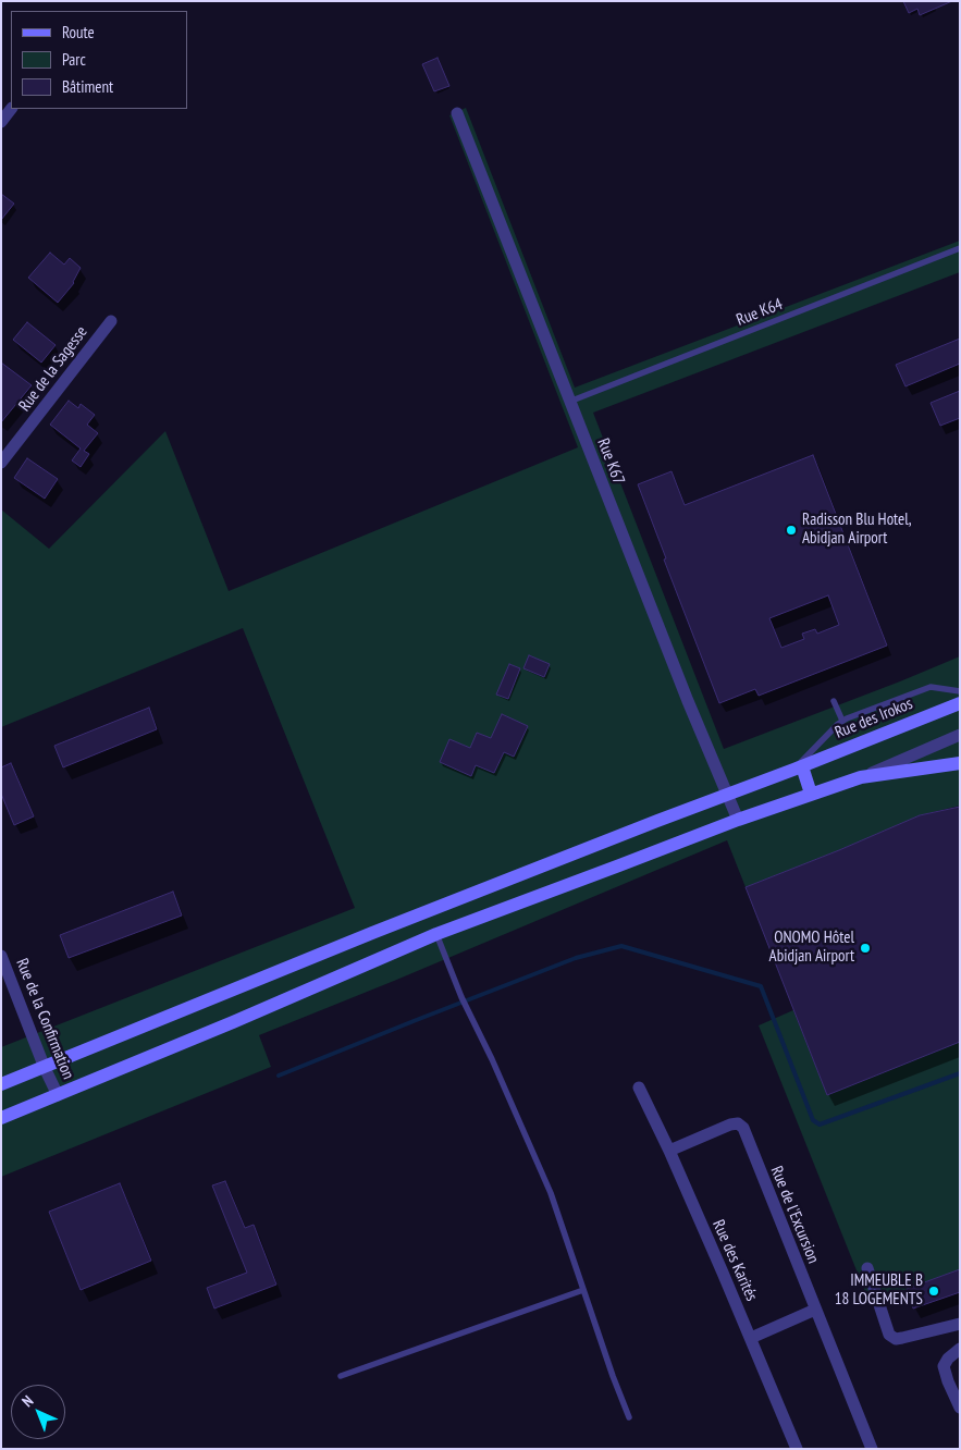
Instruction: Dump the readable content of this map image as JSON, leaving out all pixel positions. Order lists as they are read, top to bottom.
{
  "streets": {
    "main road": ["Rue des Irokos"],
    "street": [
      "Rue de la Sagesse",
      "Rue K67",
      "Rue de la Confirmation",
      "Rue de l'Excursion",
      "Rue des Karités"
    ],
    "lane": ["Rue K64"]
  },
  "crossings": [
    ["Rue K64", "Rue K67"],
    ["Rue K67", "Rue des Irokos"],
    ["Rue des Irokos", "Rue de la Confirmation"],
    ["Rue de l'Excursion", "Rue des Karités"]
  ],
  "places": ["Radisson Blu Hotel, Abidjan Airport", "ONOMO Hôtel Abidjan Airport", "IMMEUBLE B 18 LOGEMENTS"],
  "legend": ["Route", "Parc", "Bâtiment"],
  "north": "top left"
}
